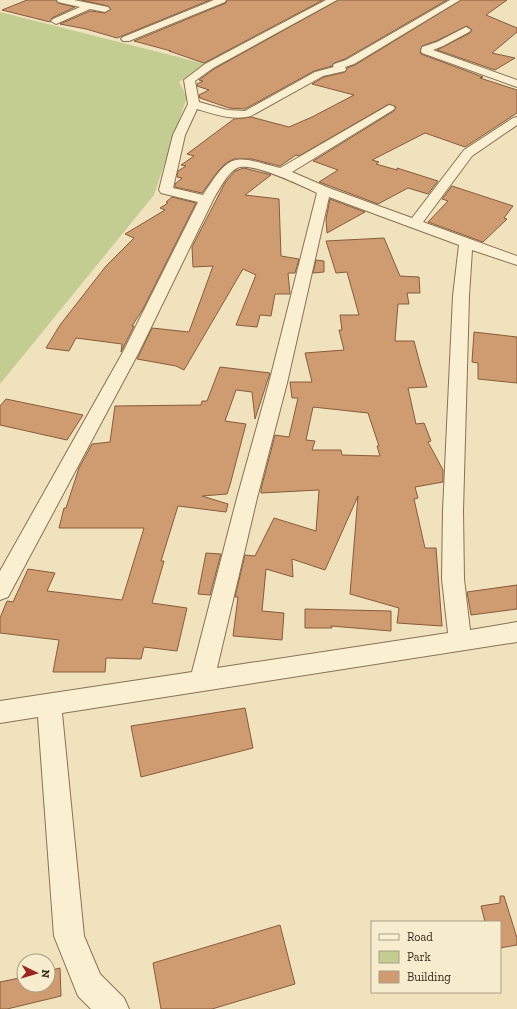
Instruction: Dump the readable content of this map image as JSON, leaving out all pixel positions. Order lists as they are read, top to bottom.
{
  "legend": ["Road", "Park", "Building"],
  "north": "right"
}
